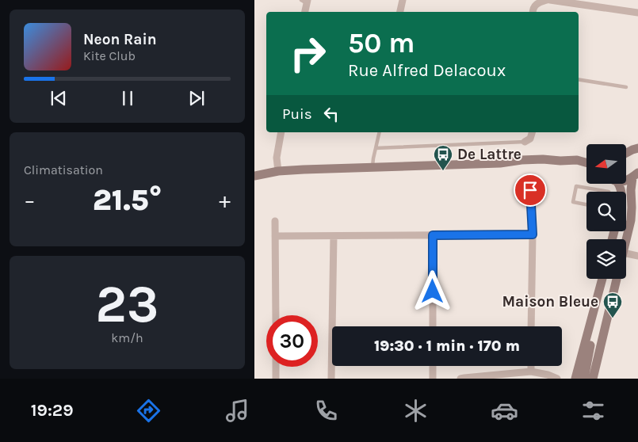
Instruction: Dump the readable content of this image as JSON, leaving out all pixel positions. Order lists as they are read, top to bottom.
{
  "places": {
    "bus stop": ["De Lattre", "Maison Bleue"]
  },
  "north": "left",
  "page": {
    "turn": ["50 m", "Rue Alfred Delacoux"],
    "song": ["Neon Rain", "Kite Club"],
    "then": "Puis",
    "tile": [
      "Climatisation",
      ["23", "km/h"]
    ],
    "heat": ["−", "21.5°", "+"],
    "limit": "30",
    "trip": "19:30 · 1 min · 170 m",
    "tabs": "19:29"
  }
}
